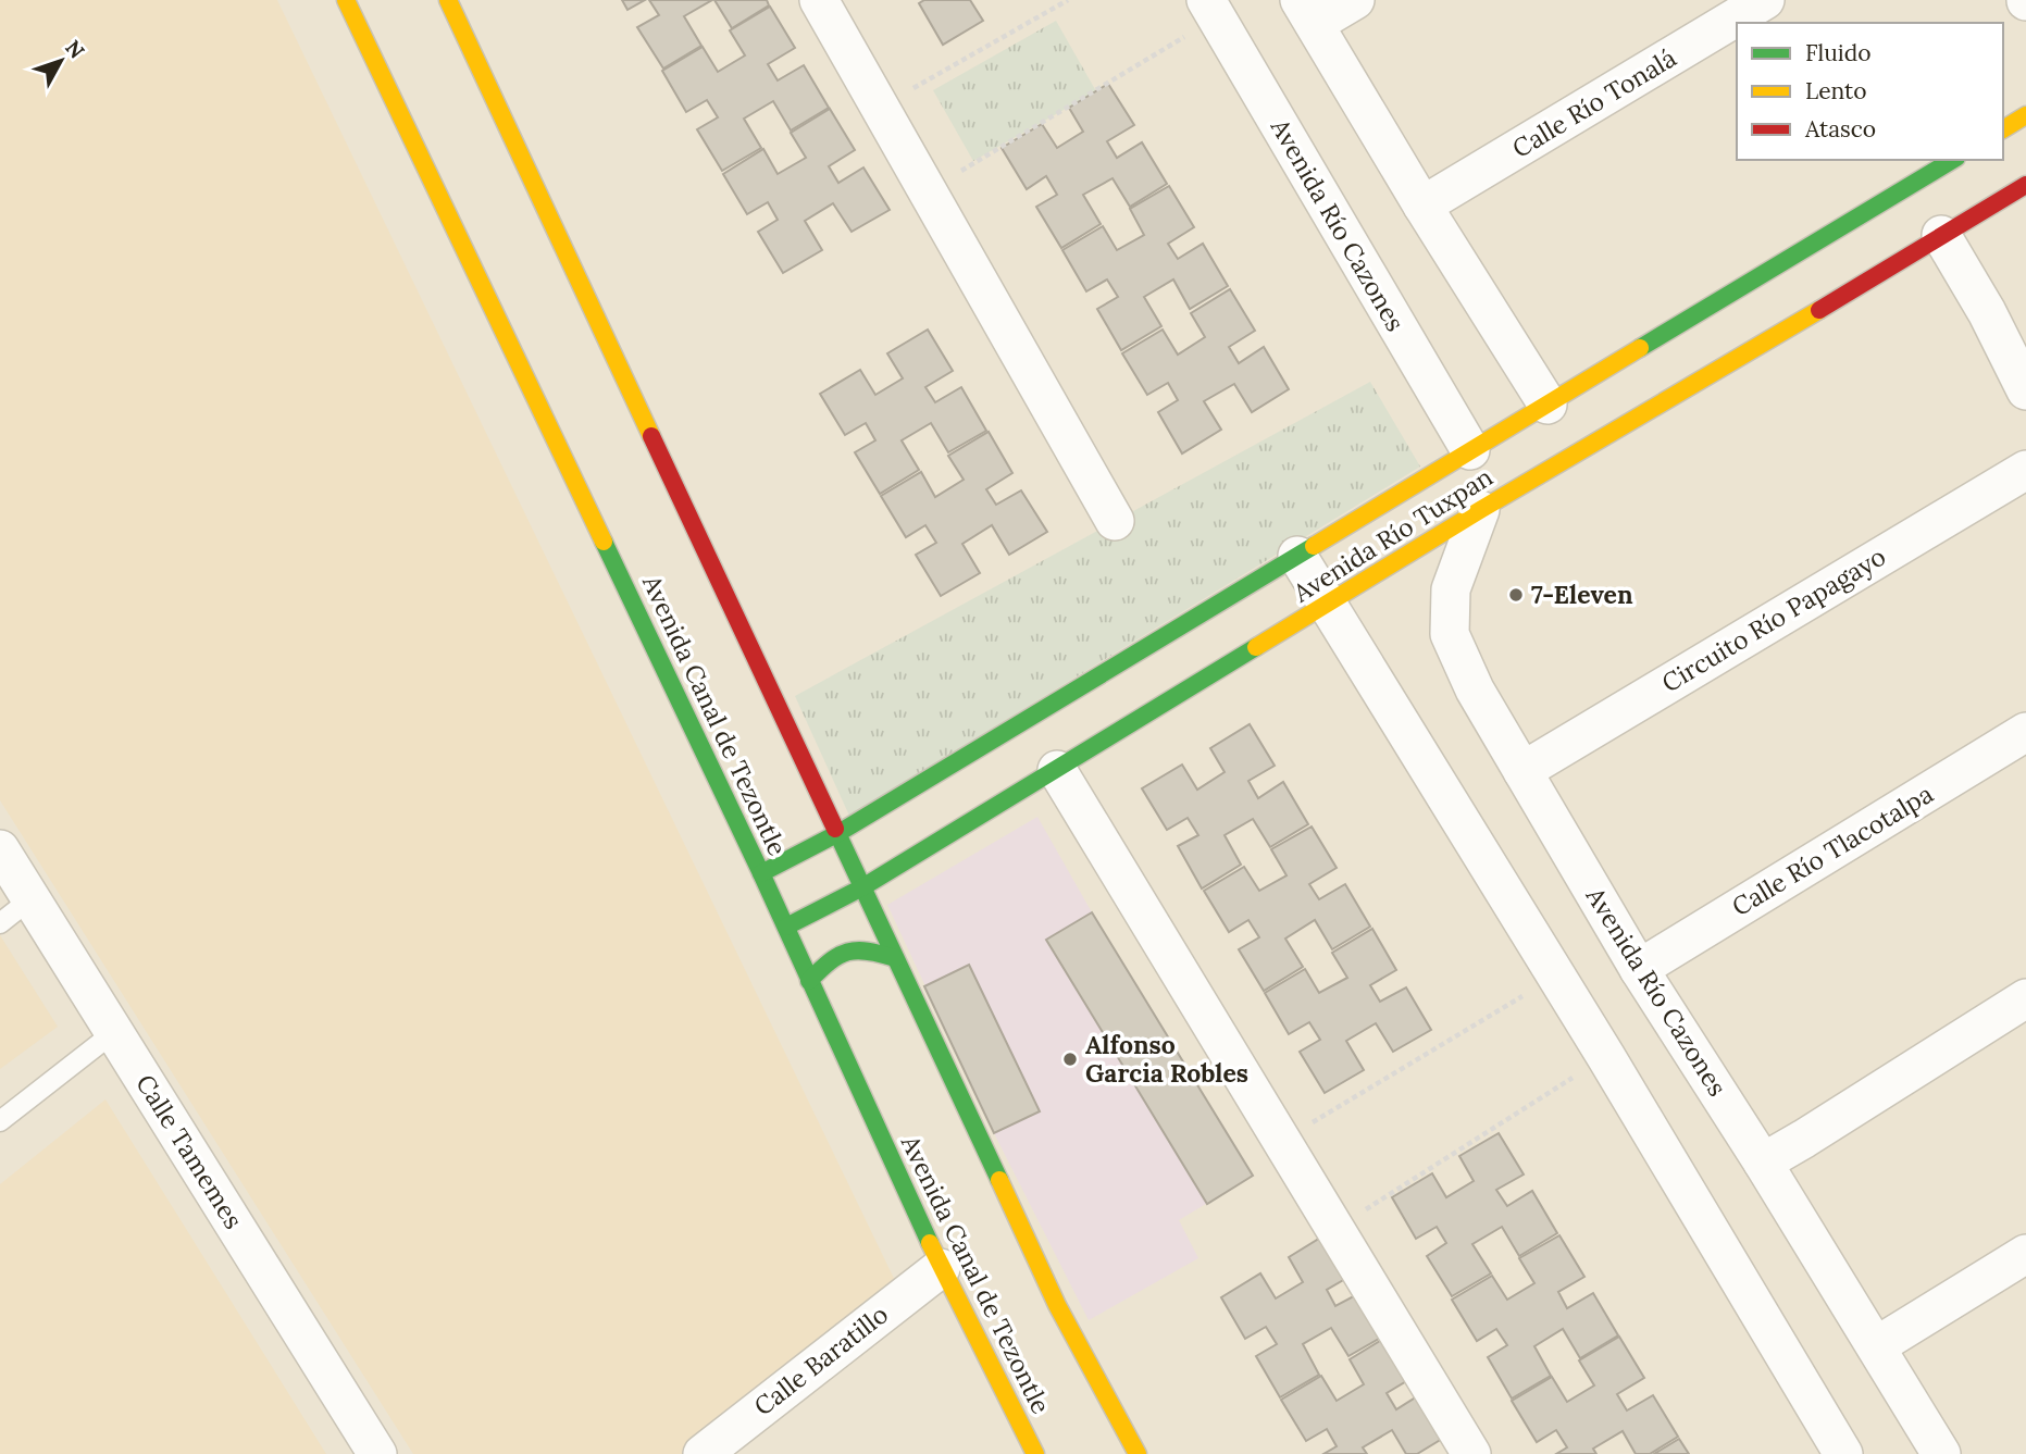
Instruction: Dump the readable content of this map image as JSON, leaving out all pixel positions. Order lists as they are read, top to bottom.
{
  "streets": {
    "main road": ["Avenida Río Tuxpan", "Avenida Canal de Tezontle"],
    "street": [
      "Calle Río Tonalá",
      "Avenida Río Cazones",
      "Circuito Río Papagayo",
      "Calle Río Tlacotalpa",
      "Calle Tamemes",
      "Calle Baratillo"
    ]
  },
  "crossings": [
    ["Avenida Río Cazones", "Avenida Río Tuxpan"],
    ["Avenida Río Cazones", "Circuito Río Papagayo"],
    ["Avenida Río Cazones", "Calle Río Tlacotalpa"],
    ["Avenida Río Tuxpan", "Avenida Canal de Tezontle"],
    ["Avenida Canal de Tezontle", "Calle Baratillo"]
  ],
  "places": ["7-Eleven", "Alfonso Garcia Robles"],
  "legend": ["Fluido", "Lento", "Atasco"],
  "north": "top right"
}
